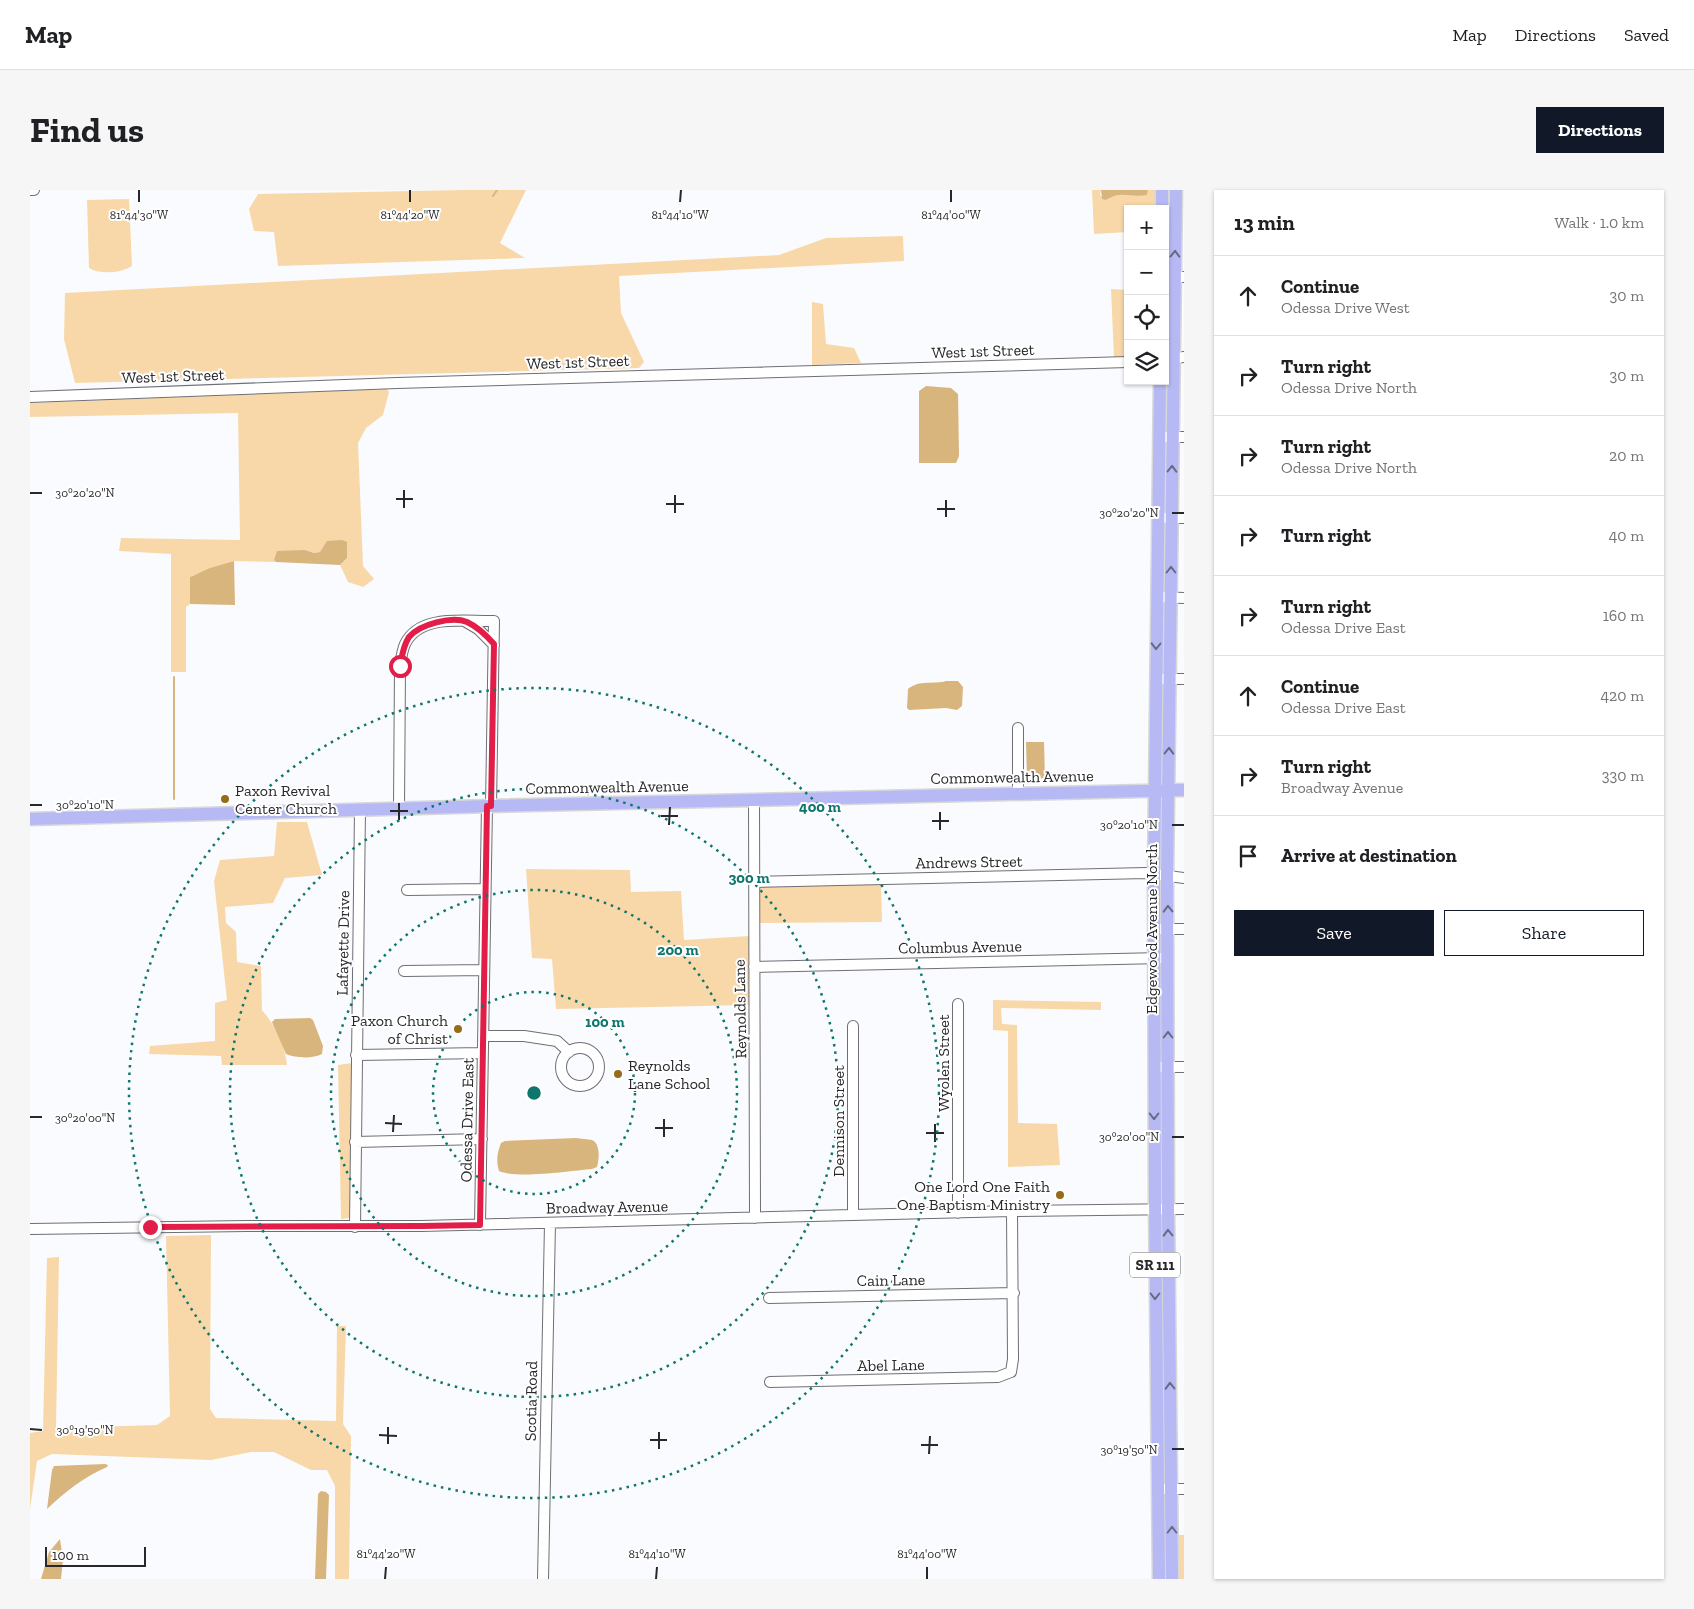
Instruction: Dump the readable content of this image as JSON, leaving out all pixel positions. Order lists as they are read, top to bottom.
{
  "streets": {
    "main road": ["Commonwealth Avenue", "Edgewood Avenue North", "SR 111"],
    "street": [
      "West 1st Street",
      "Andrews Street",
      "Lafayette Drive",
      "Columbus Avenue",
      "Reynolds Lane",
      "Wyolen Street",
      "Odessa Drive East",
      "Dennison Street",
      "Broadway Avenue",
      "Cain Lane",
      "Abel Lane",
      "Scotia Road"
    ]
  },
  "crossings": [
    ["Commonwealth Avenue", "Edgewood Avenue North"],
    ["Commonwealth Avenue", "Lafayette Drive"],
    ["Commonwealth Avenue", "Reynolds Lane"],
    ["Commonwealth Avenue", "Odessa Drive East"],
    ["Andrews Street", "Edgewood Avenue North"],
    ["Andrews Street", "Reynolds Lane"],
    ["Edgewood Avenue North", "Columbus Avenue"],
    ["Edgewood Avenue North", "Broadway Avenue"],
    ["Lafayette Drive", "Broadway Avenue"],
    ["Columbus Avenue", "Reynolds Lane"],
    ["Reynolds Lane", "Broadway Avenue"],
    ["Wyolen Street", "Broadway Avenue"],
    ["Odessa Drive East", "Broadway Avenue"],
    ["Dennison Street", "Broadway Avenue"],
    ["Broadway Avenue", "Scotia Road"],
    ["Cain Lane", "Abel Lane"]
  ],
  "places": [
    "Paxon Revival Center Church",
    "Paxon Church of Christ",
    "Reynolds Lane School",
    "One Lord One Faith One Baptism Ministry"
  ],
  "scale_bar": "100 m",
  "page": {
    "header": "Map",
    "nav": ["Map", "Directions", "Saved"],
    "buttons": [
      "Directions",
      ["Save", "Share"]
    ],
    "title": "Find us",
    "heading": ["13 min", "Walk · 1.0 km"],
    "map_buttons": ["+", "−"],
    "list": [
      ["Continue", "Odessa Drive West", "30 m"],
      ["Turn right", "Odessa Drive North", "30 m"],
      ["Turn right", "Odessa Drive North", "20 m"],
      ["Turn right", "40 m"],
      ["Turn right", "Odessa Drive East", "160 m"],
      ["Continue", "Odessa Drive East", "420 m"],
      ["Turn right", "Broadway Avenue", "330 m"],
      "Arrive at destination"
    ],
    "scale": "100 m"
  },
  "coordinates": [
    "81°44'30\"W",
    "81°44'20\"W",
    "81°44'10\"W",
    "81°44'00\"W",
    "30°20'20\"N",
    "30°20'10\"N",
    "30°20'00\"N",
    "30°19'50\"N"
  ],
  "rings": [
    "400 m",
    "300 m",
    "200 m",
    "100 m"
  ]
}
